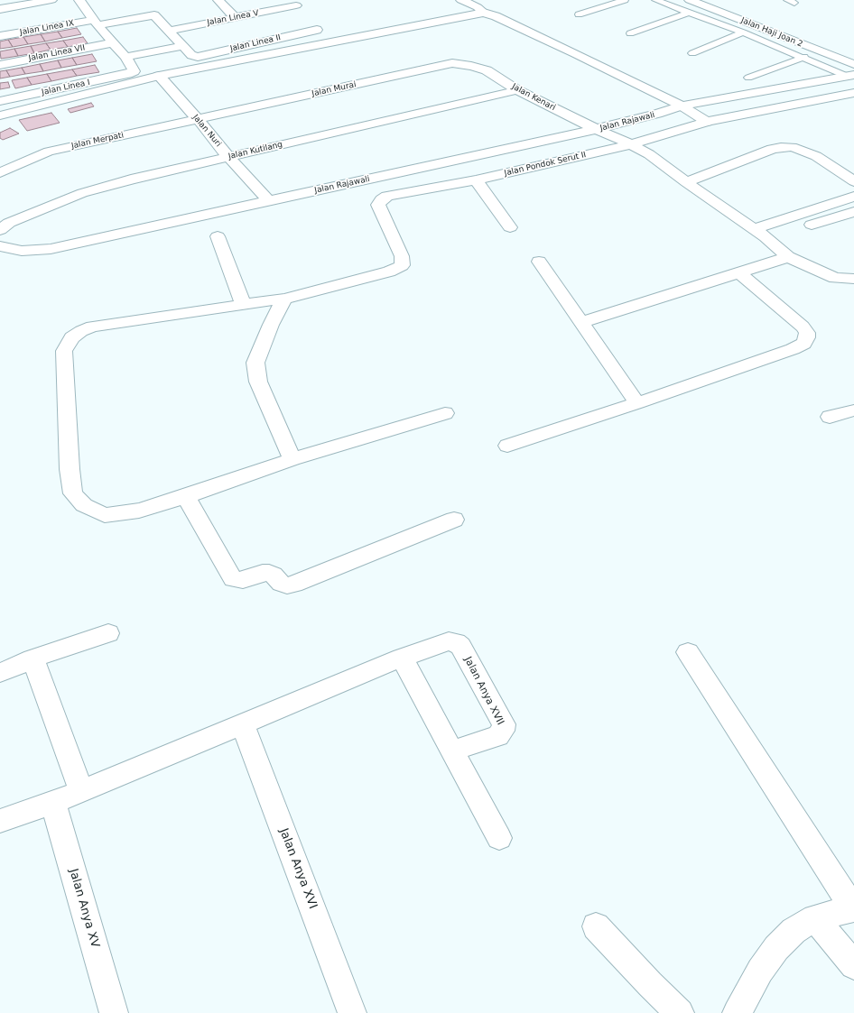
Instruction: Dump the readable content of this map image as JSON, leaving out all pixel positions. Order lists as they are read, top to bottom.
{
  "streets": {
    "street": [
      "Jalan Linea V",
      "Jalan Linea IX",
      "Jalan Haji Joan 2",
      "Jalan Linea II",
      "Jalan Linea VII",
      "Jalan Linea I",
      "Jalan Murai",
      "Jalan Kenari",
      "Jalan Rajawali",
      "Jalan Nuri",
      "Jalan Merpati",
      "Jalan Kutilang",
      "Jalan Pondok Serut II",
      "Jalan Anya XVII",
      "Jalan Anya XVI",
      "Jalan Anya XV"
    ]
  },
  "crossings": [
    ["Jalan Linea V", "Jalan Linea IX"],
    ["Jalan Murai", "Jalan Kenari"],
    ["Jalan Murai", "Jalan Nuri"],
    ["Jalan Murai", "Jalan Merpati"],
    ["Jalan Kenari", "Jalan Rajawali"],
    ["Jalan Kenari", "Jalan Kutilang"],
    ["Jalan Kenari", "Jalan Pondok Serut II"],
    ["Jalan Rajawali", "Jalan Nuri"],
    ["Jalan Nuri", "Jalan Merpati"],
    ["Jalan Nuri", "Jalan Kutilang"]
  ]
}
